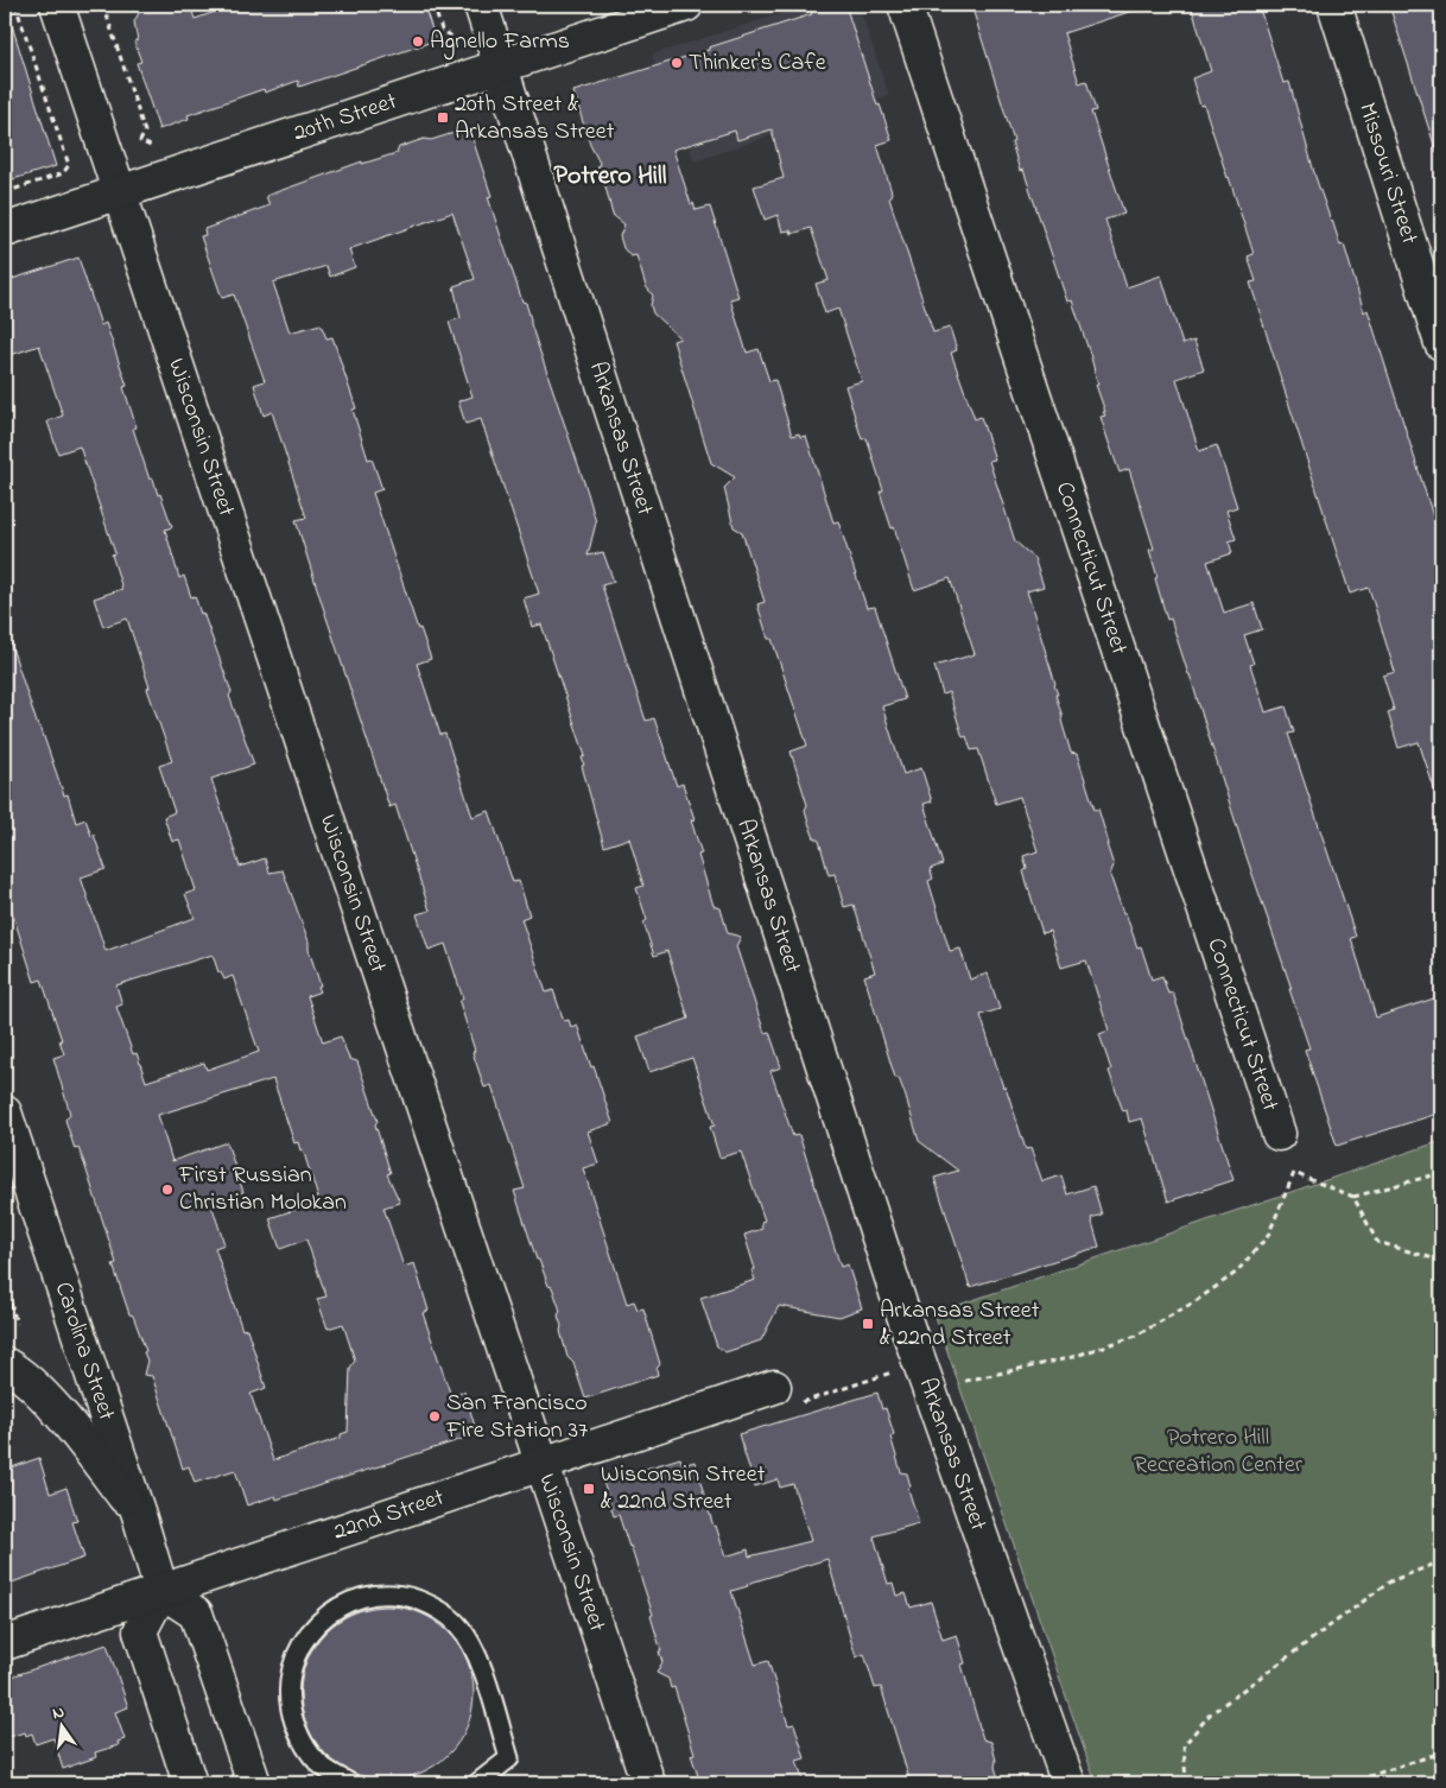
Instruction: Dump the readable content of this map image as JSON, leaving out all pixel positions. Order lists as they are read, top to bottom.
{
  "streets": {
    "street": [
      "20th Street",
      "Missouri Street",
      "Wisconsin Street",
      "Arkansas Street",
      "Connecticut Street",
      "Carolina Street",
      "22nd Street"
    ]
  },
  "crossings": [
    ["20th Street", "Wisconsin Street"],
    ["20th Street", "Arkansas Street"],
    ["Wisconsin Street", "22nd Street"],
    ["Carolina Street", "22nd Street"]
  ],
  "districts": ["Potrero Hill"],
  "parks": ["Potrero Hill Recreation Center"],
  "places": {
    "other": [
      "Agnello Farms",
      "Thinker's Cafe",
      "First Russian Christian Molokan",
      "San Francisco Fire Station 37"
    ],
    "transit": ["20th Street & Arkansas Street", "Arkansas Street & 22nd Street", "Wisconsin Street & 22nd Street"]
  },
  "north": "top"
}
